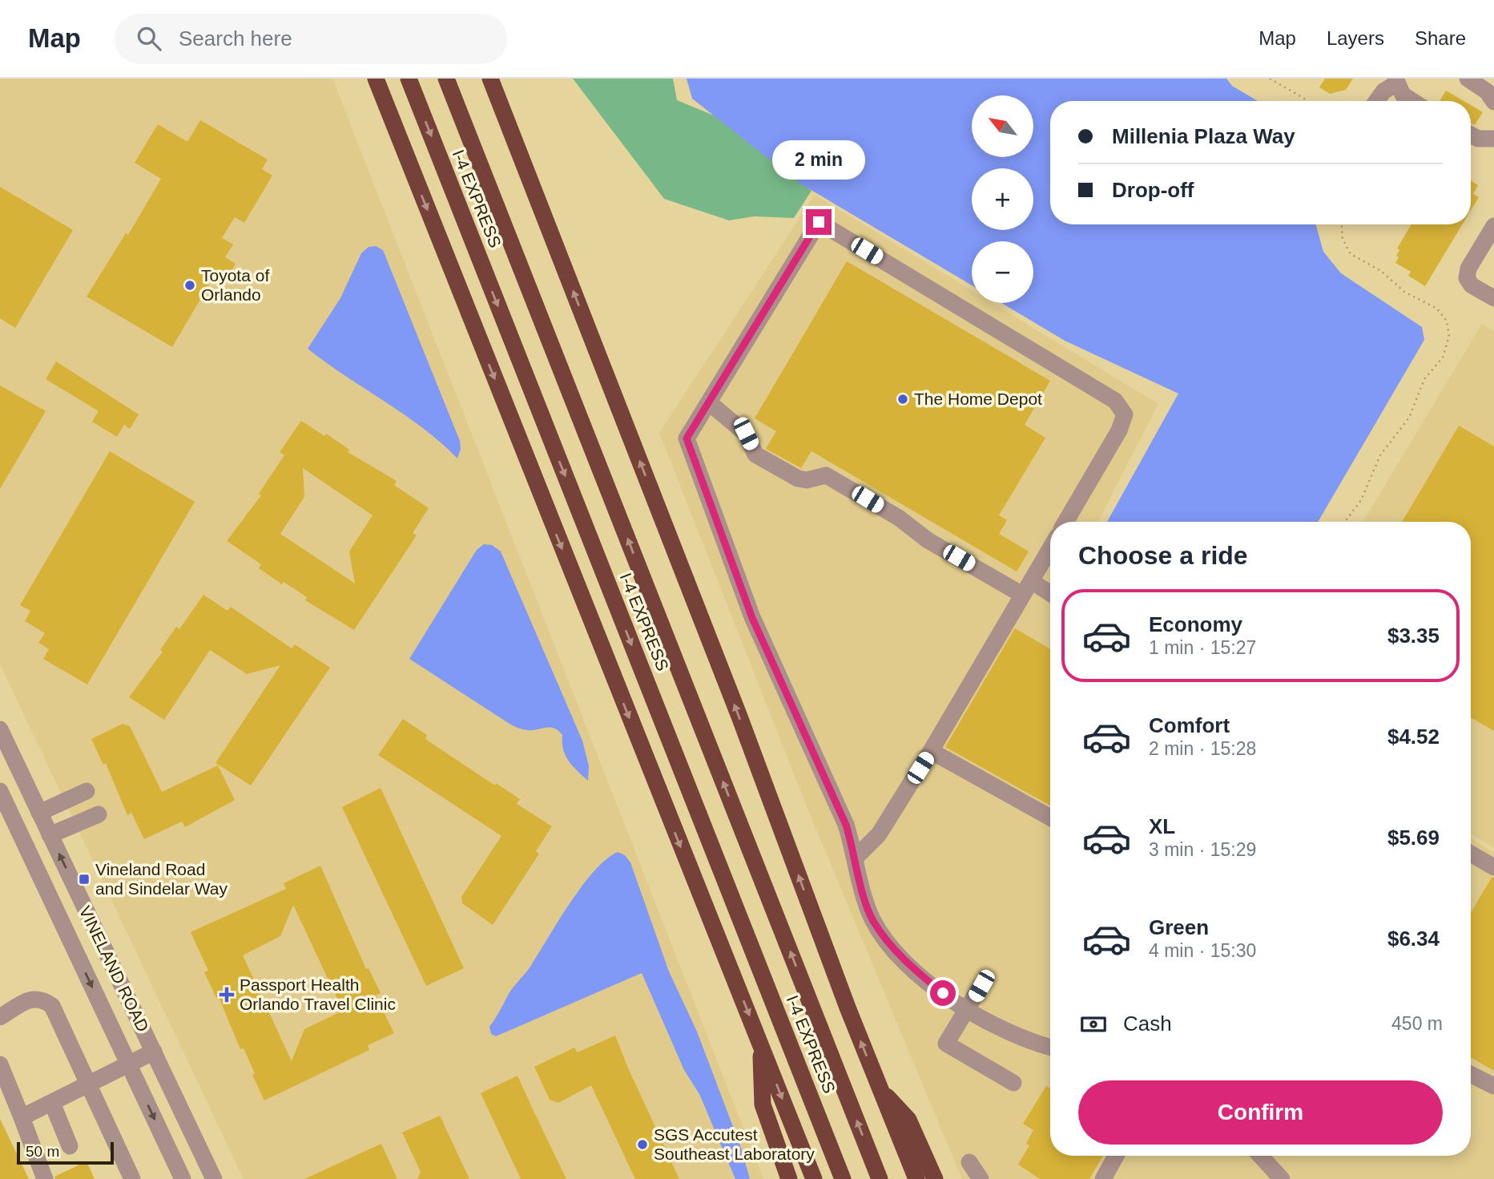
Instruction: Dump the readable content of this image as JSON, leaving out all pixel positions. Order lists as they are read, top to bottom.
{
  "streets": {
    "highway": ["I-4 EXPRESS"],
    "street": ["VINELAND ROAD"]
  },
  "places": {
    "other": ["Toyota of Orlando", "The Home Depot", "SGS Accutest Southeast Laboratory"],
    "transit": ["Vineland Road and Sindelar Way"],
    "health": ["Passport Health Orlando Travel Clinic"]
  },
  "scale_bar": "50 m",
  "north": "top left",
  "page": {
    "header": "Map",
    "search": "Search here",
    "nav": ["Map", "Layers", "Share"],
    "map_buttons": ["+", "−"],
    "banner": ["Millenia Plaza Way", "Drop-off"],
    "bubble": "2 min",
    "heading": "Choose a ride",
    "list": [
      {
        "name": "Economy",
        "note": "1 min · 15:27",
        "value": "$3.35"
      },
      {
        "name": "Comfort",
        "note": "2 min · 15:28",
        "value": "$4.52"
      },
      {
        "name": "XL",
        "note": "3 min · 15:29",
        "value": "$5.69"
      },
      {
        "name": "Green",
        "note": "4 min · 15:30",
        "value": "$6.34"
      }
    ],
    "pay": ["Cash", "450 m"],
    "buttons": "Confirm",
    "scale": "50 m"
  }
}
